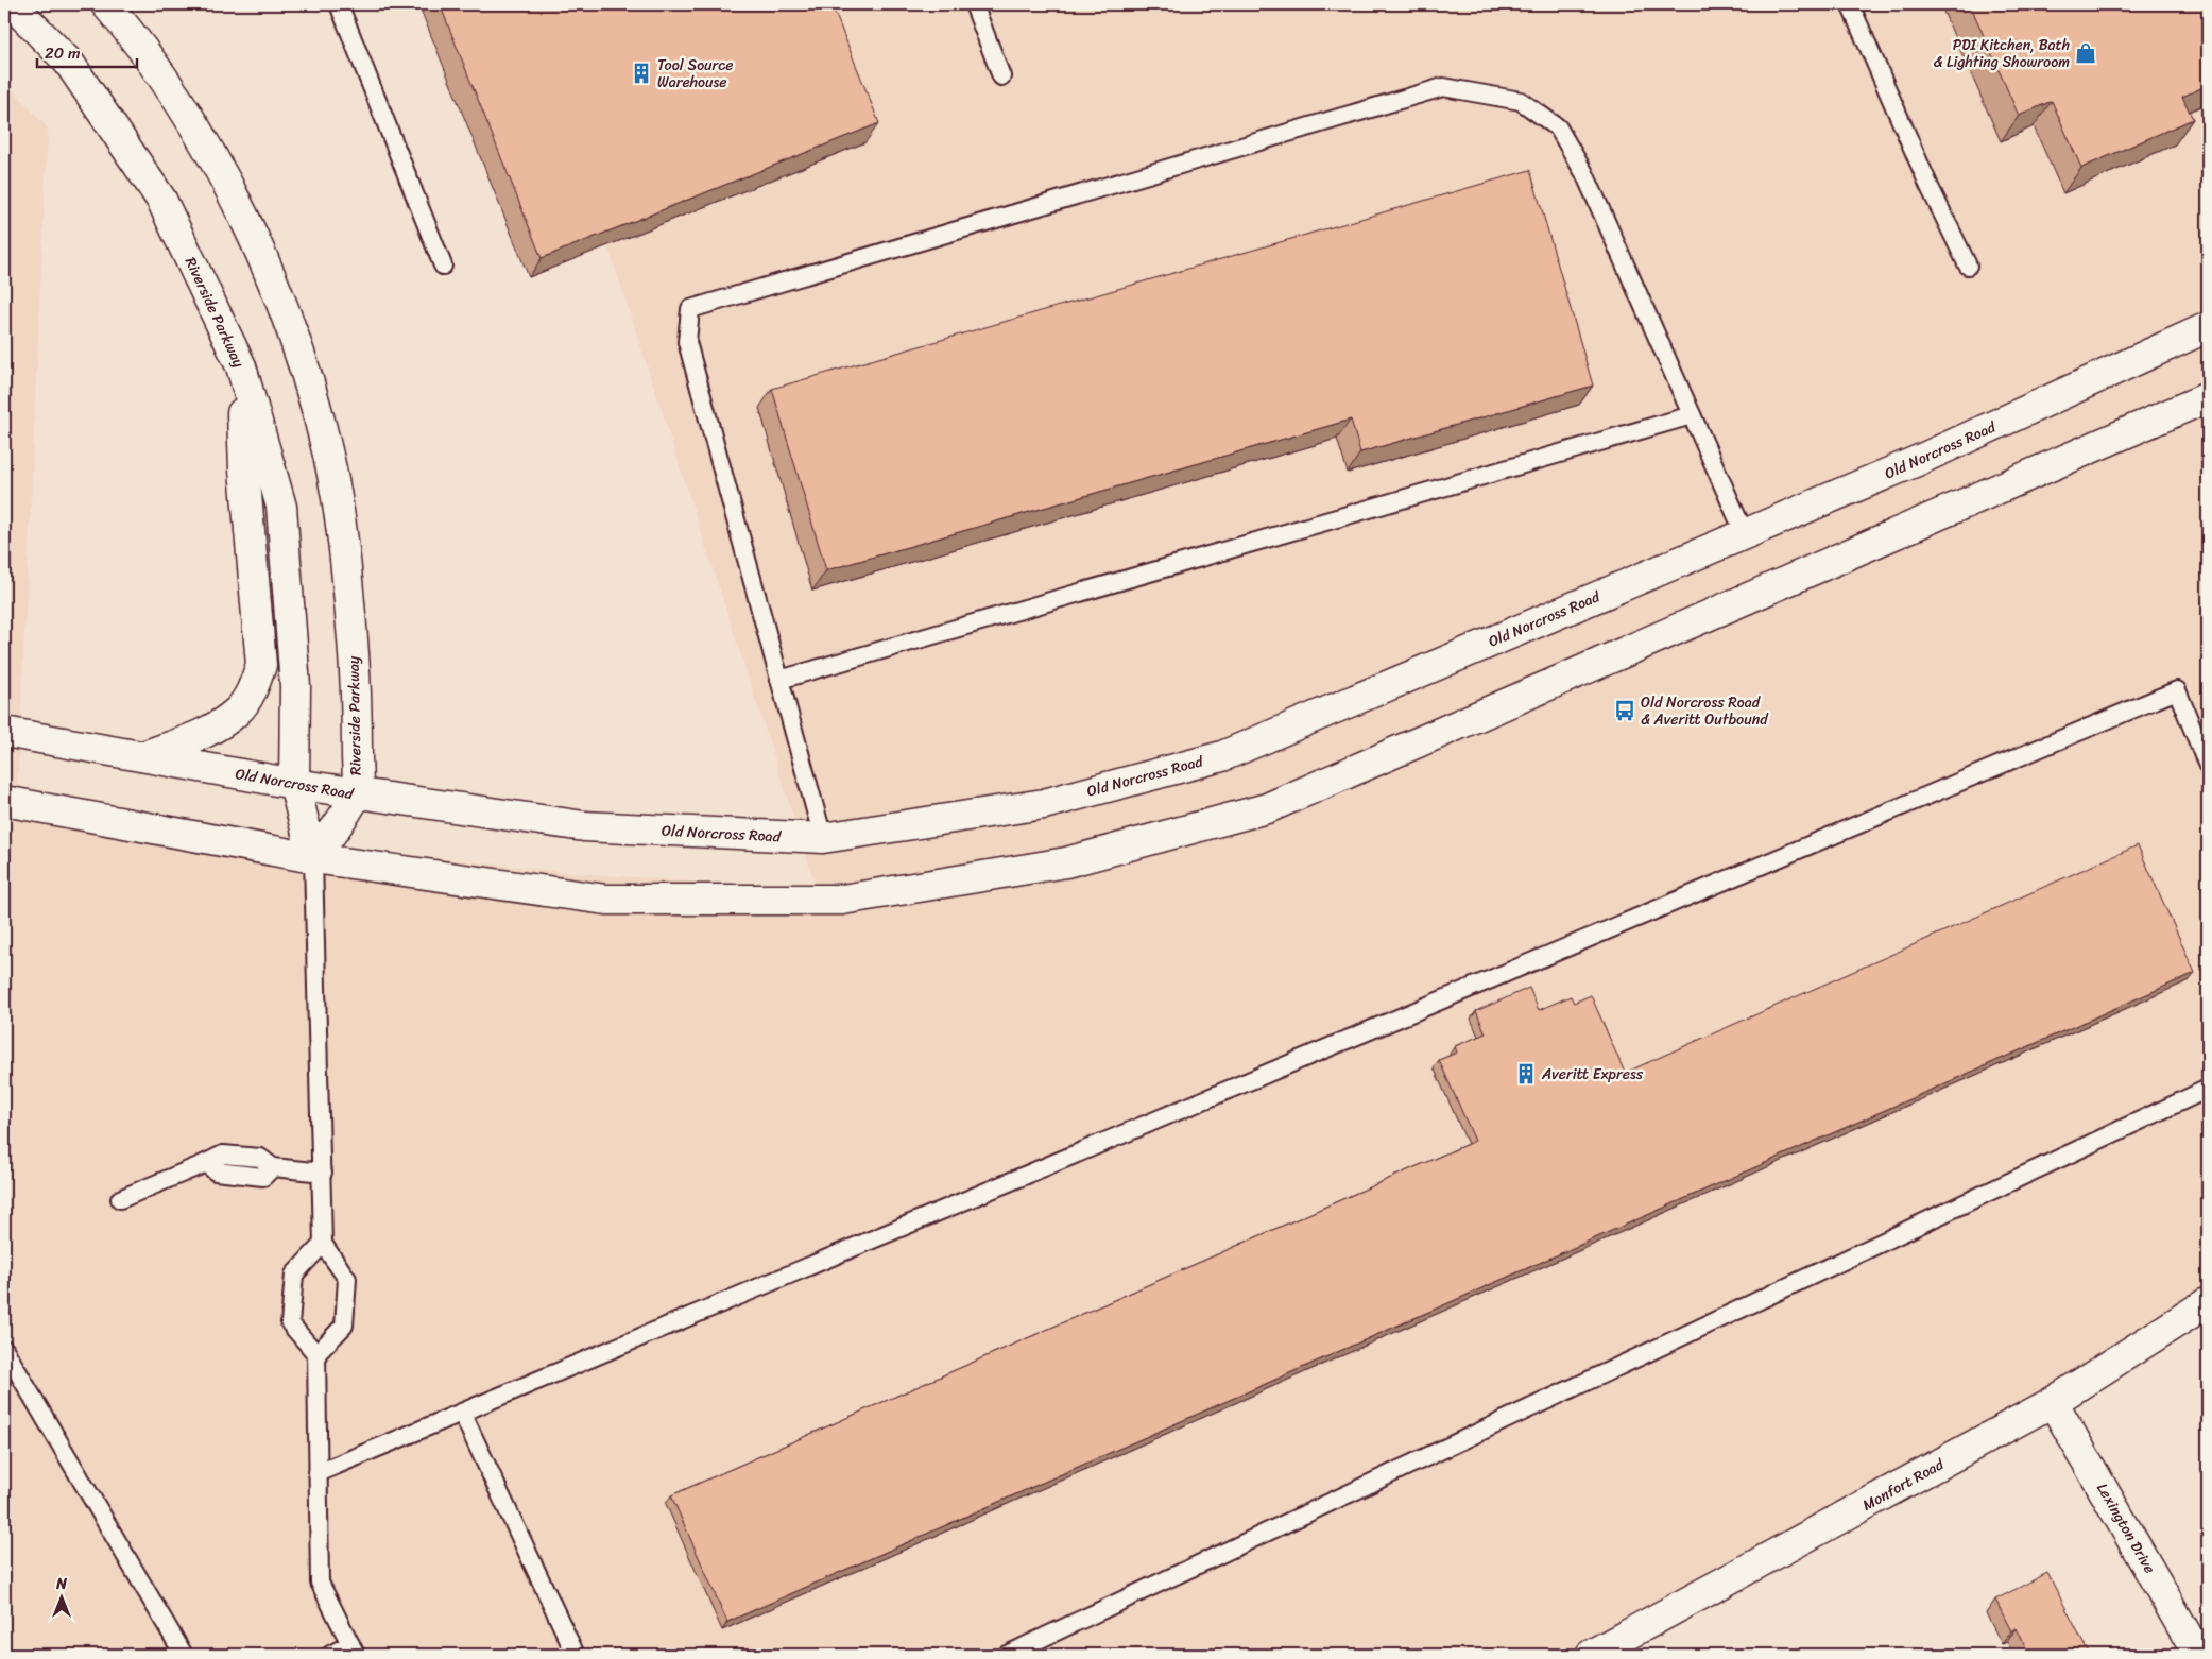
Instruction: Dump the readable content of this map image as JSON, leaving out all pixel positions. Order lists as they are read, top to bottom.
{
  "streets": {
    "main road": [
      "Riverside Parkway",
      "Old Norcross Road",
      "Monfort Road",
      "Lexington Drive"
    ]
  },
  "crossings": [
    ["Riverside Parkway", "Old Norcross Road"],
    ["Monfort Road", "Lexington Drive"]
  ],
  "places": {
    "shop": ["PDI Kitchen, Bath & Lighting Showroom"],
    "building": ["Tool Source Warehouse", "Averitt Express"],
    "bus stop": ["Old Norcross Road & Averitt Outbound"]
  },
  "scale_bar": "20 m",
  "north": "top"
}
